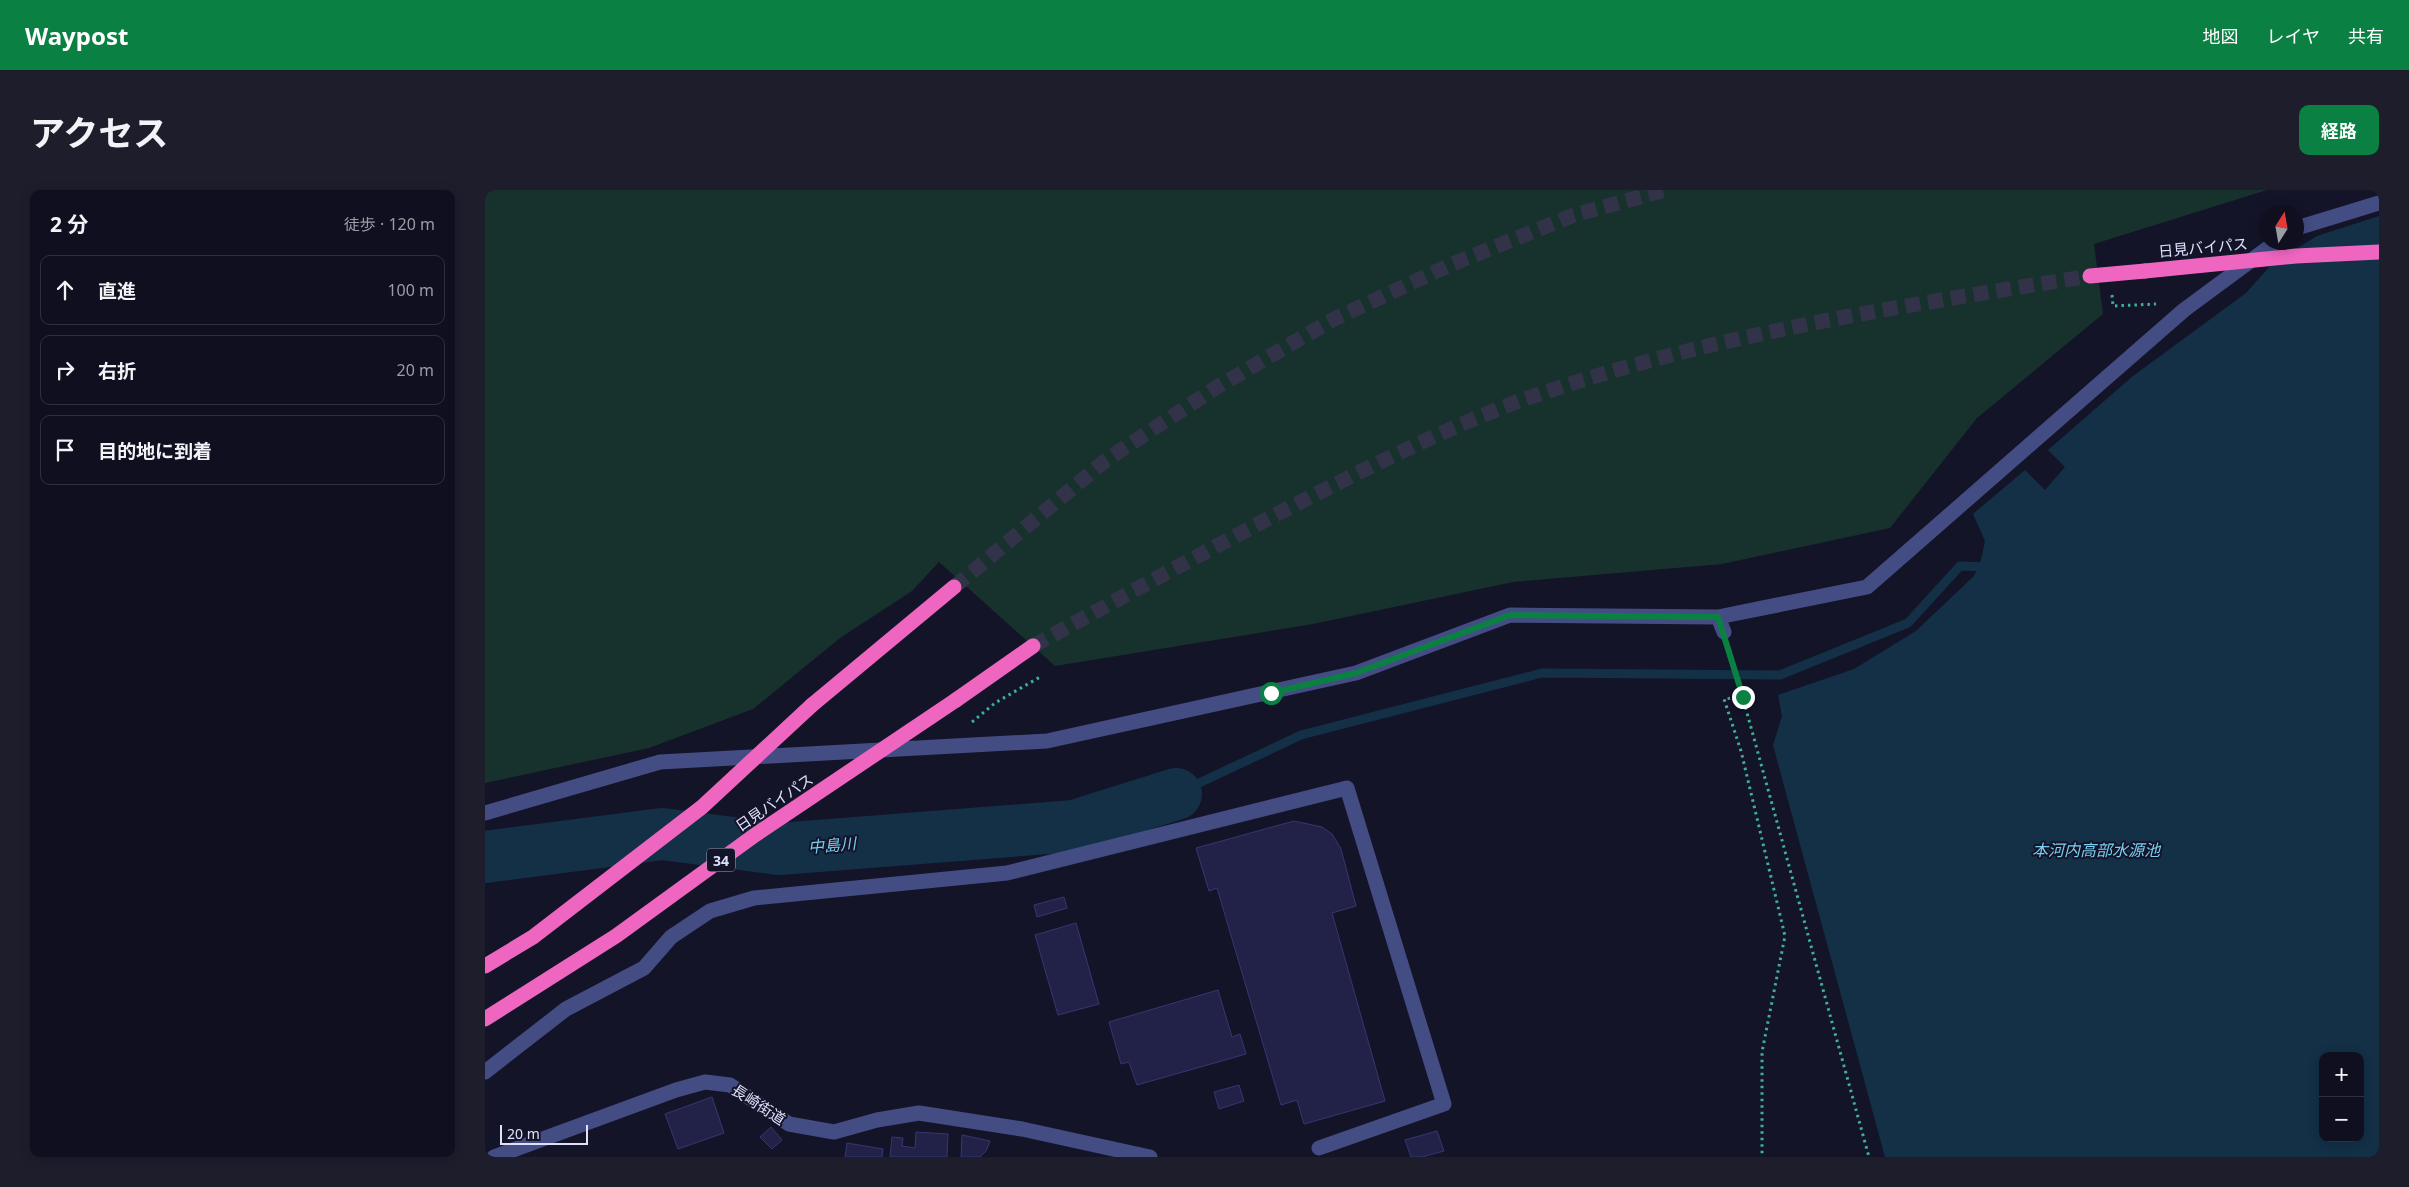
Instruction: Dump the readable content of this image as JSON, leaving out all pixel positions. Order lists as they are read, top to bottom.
{
  "streets": {
    "highway": ["日見バイパス", "34"],
    "street": ["長崎街道"]
  },
  "water": ["中島川", "本河内高部水源池"],
  "scale_bar": "20 m",
  "north": "top",
  "page": {
    "header": "Waypost",
    "nav": ["地図", "レイヤ", "共有"],
    "title": "アクセス",
    "buttons": "経路",
    "heading": ["2 分", "徒歩 · 120 m"],
    "list": [
      ["直進", "100 m"],
      ["右折", "20 m"],
      "目的地に到着"
    ],
    "map_buttons": ["+", "−"],
    "scale": "20 m"
  }
}
